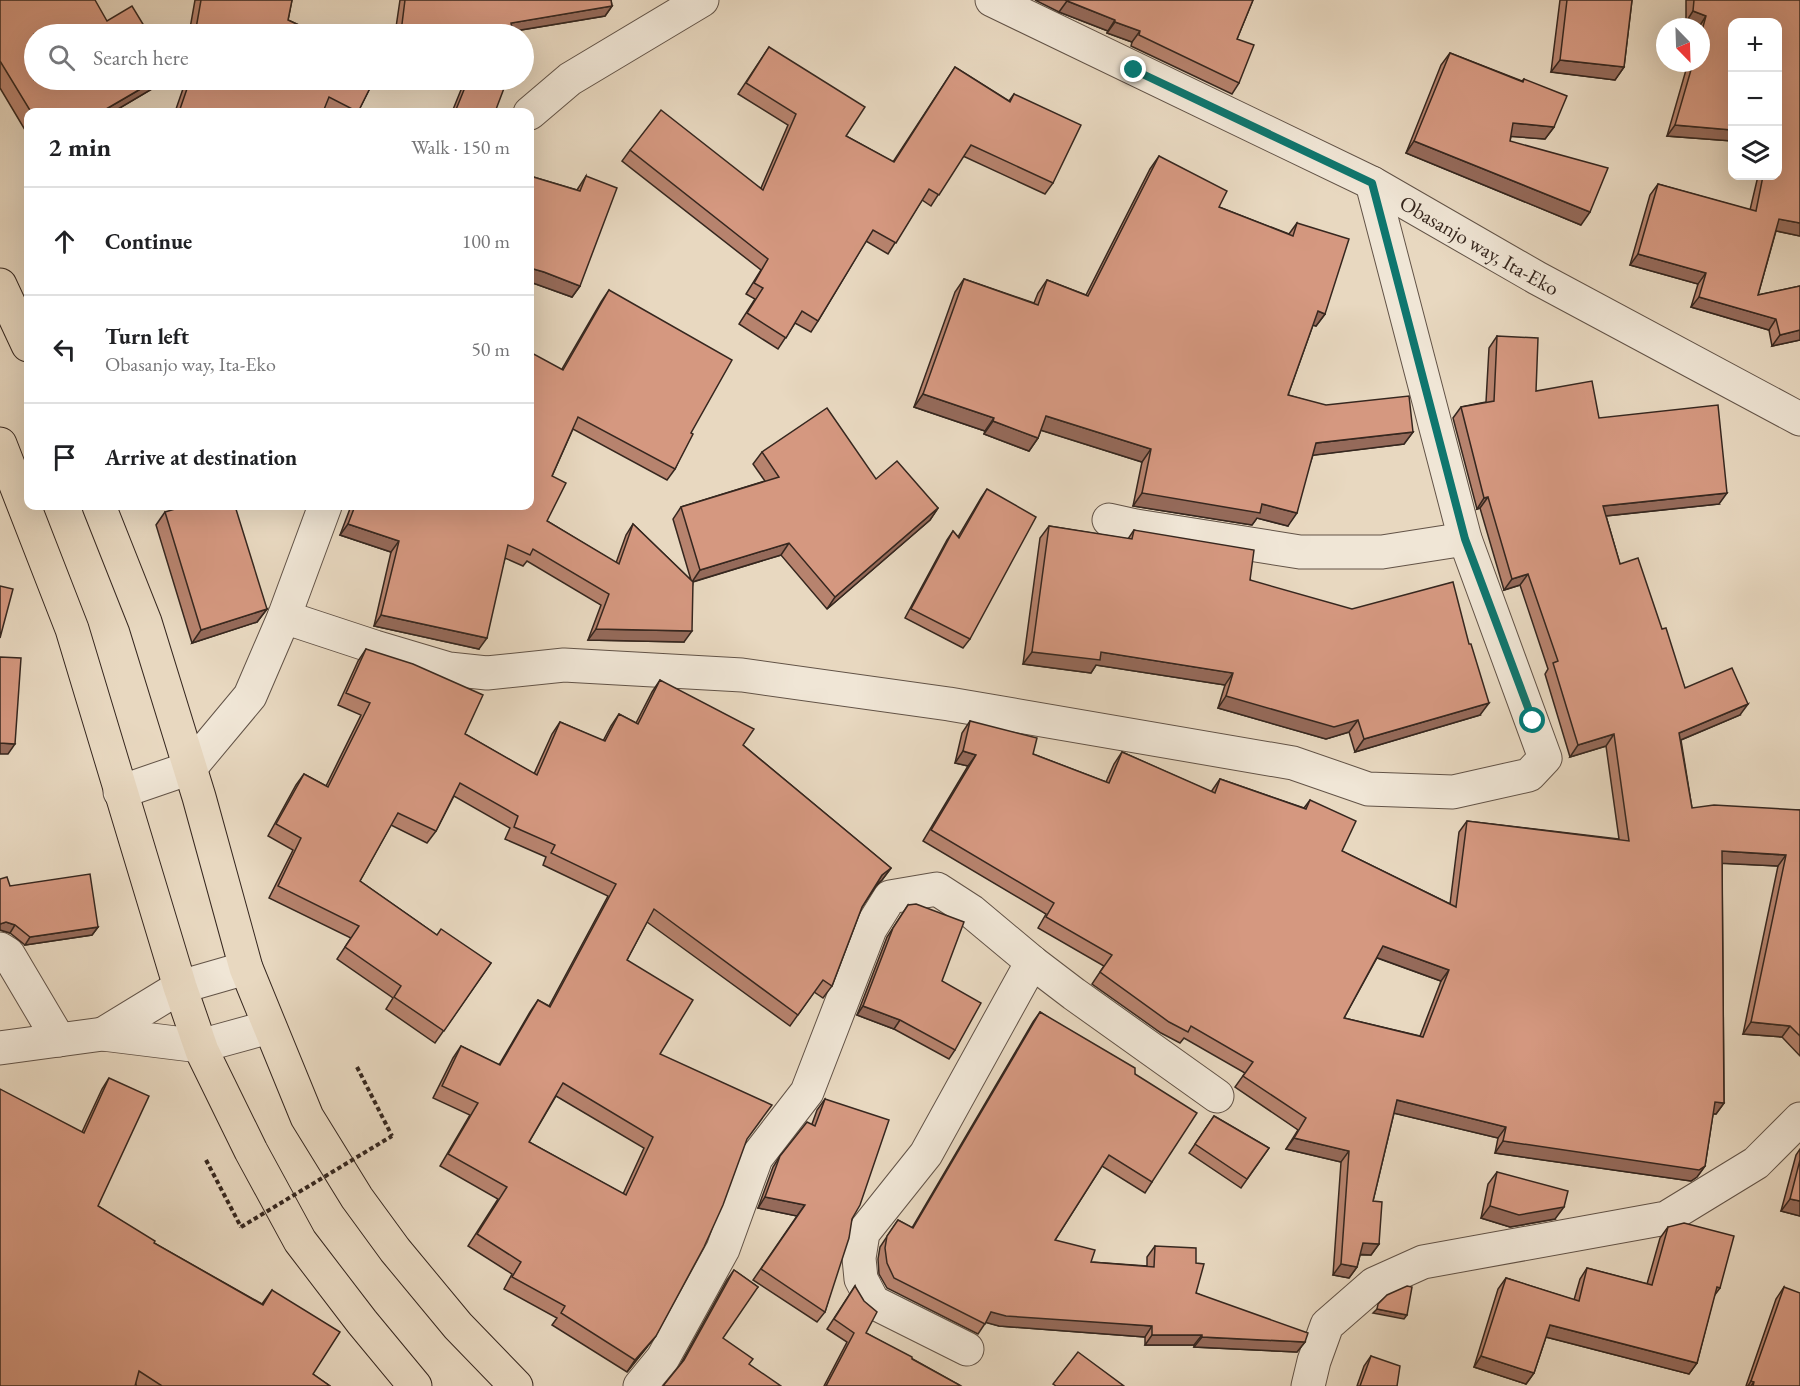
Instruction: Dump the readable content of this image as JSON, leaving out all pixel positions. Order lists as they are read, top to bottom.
{
  "streets": {
    "street": ["Obasanjo way, Ita-Eko"]
  },
  "north": "bottom right",
  "page": {
    "map_buttons": ["+", "−"],
    "search": "Search here",
    "heading": ["2 min", "Walk · 150 m"],
    "list": [
      ["Continue", "100 m"],
      ["Turn left", "Obasanjo way, Ita-Eko", "50 m"],
      "Arrive at destination"
    ]
  }
}
